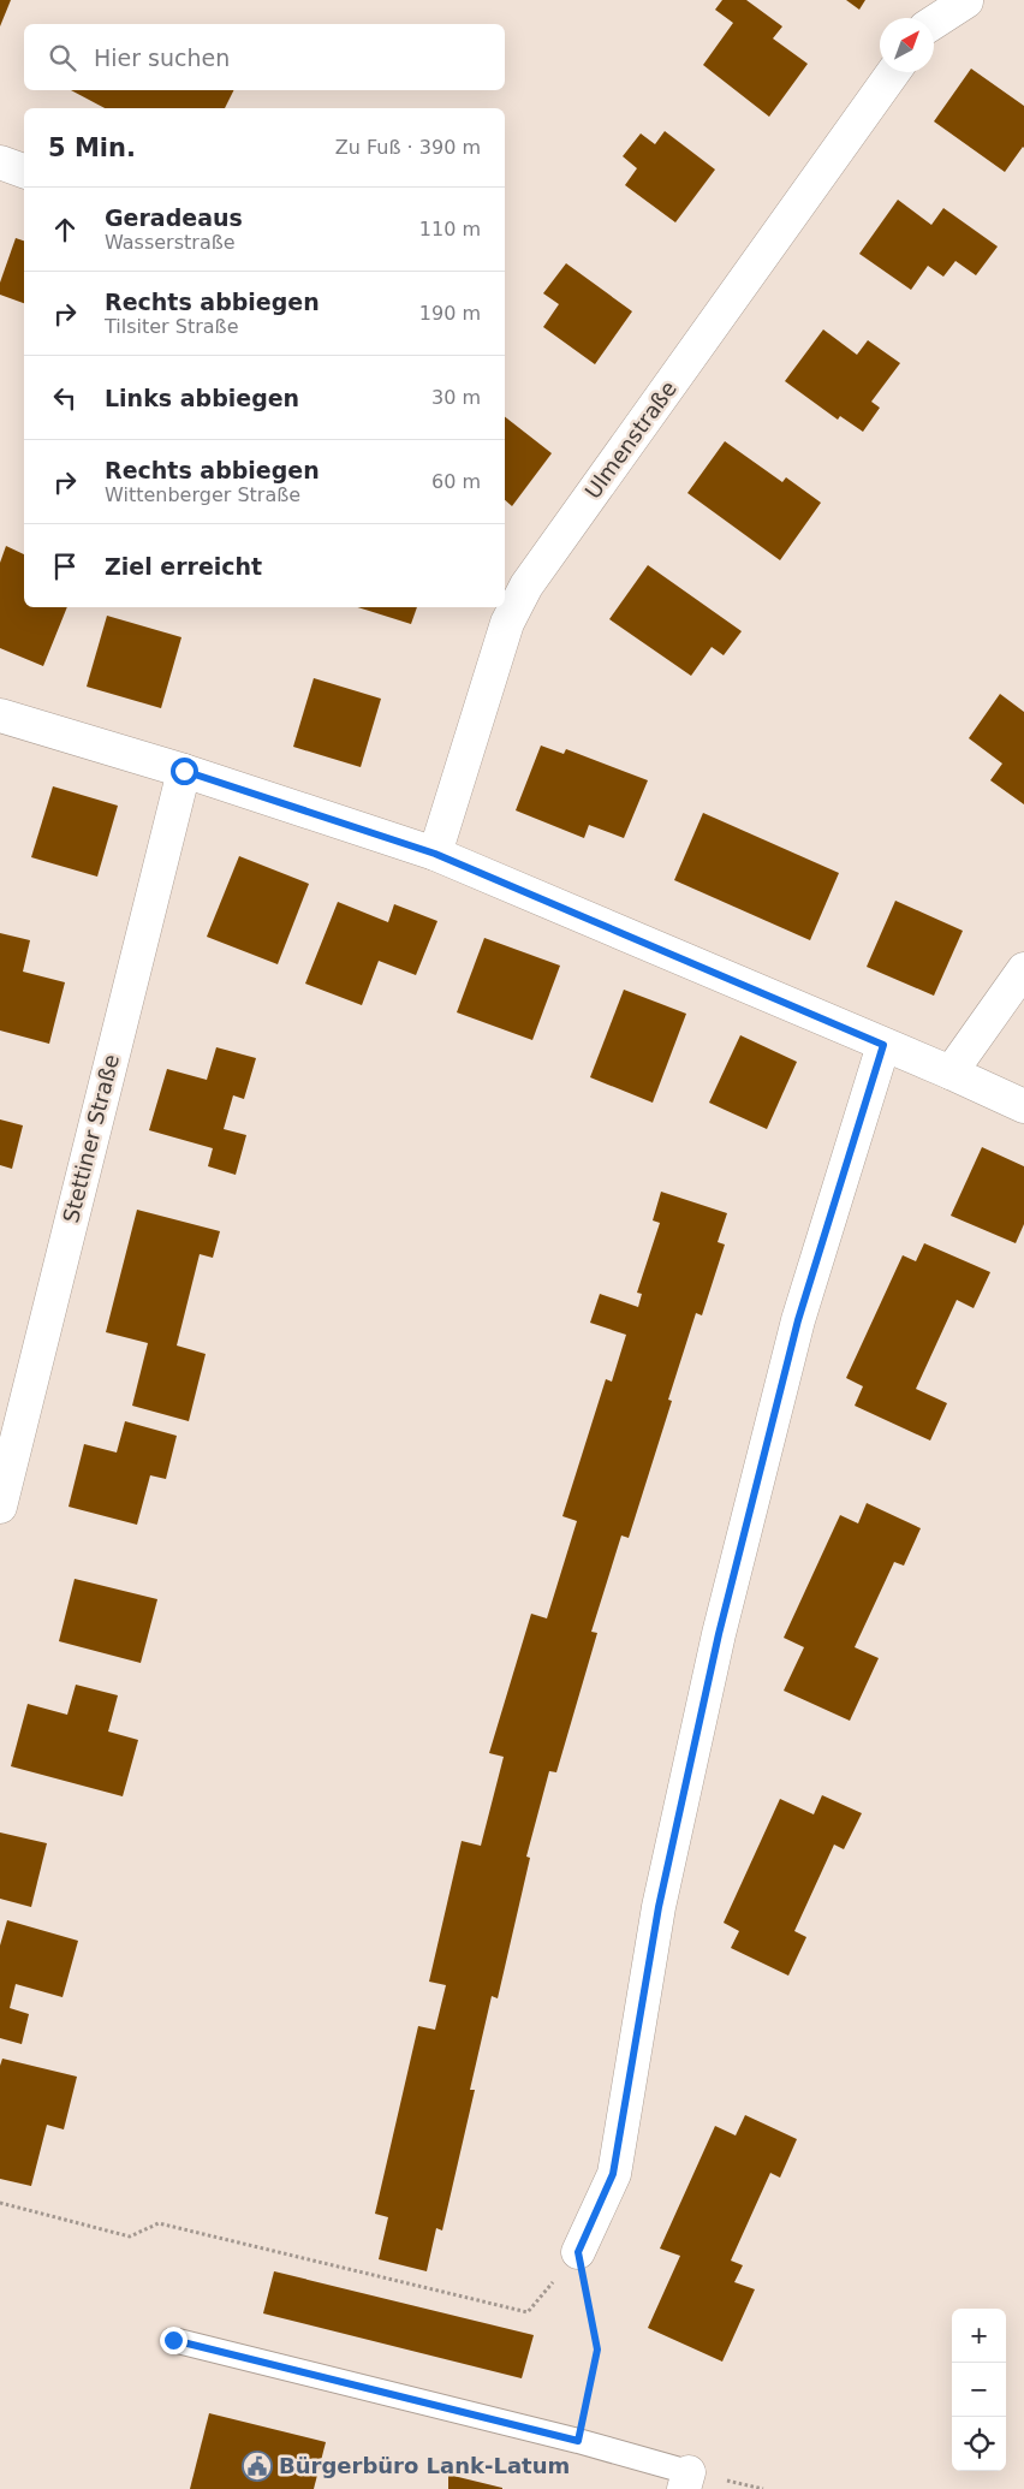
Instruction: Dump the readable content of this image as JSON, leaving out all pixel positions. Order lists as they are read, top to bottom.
{
  "streets": {
    "street": ["Ulmenstraße", "Stettiner Straße"]
  },
  "places": {
    "public building": ["Bürgerbüro Lank-Latum"]
  },
  "north": "top right",
  "page": {
    "search": "Hier suchen",
    "heading": ["5 Min.", "Zu Fuß · 390 m"],
    "list": [
      ["Geradeaus", "Wasserstraße", "110 m"],
      ["Rechts abbiegen", "Tilsiter Straße", "190 m"],
      ["Links abbiegen", "30 m"],
      ["Rechts abbiegen", "Wittenberger Straße", "60 m"],
      "Ziel erreicht"
    ],
    "map_buttons": ["+", "−"]
  }
}
